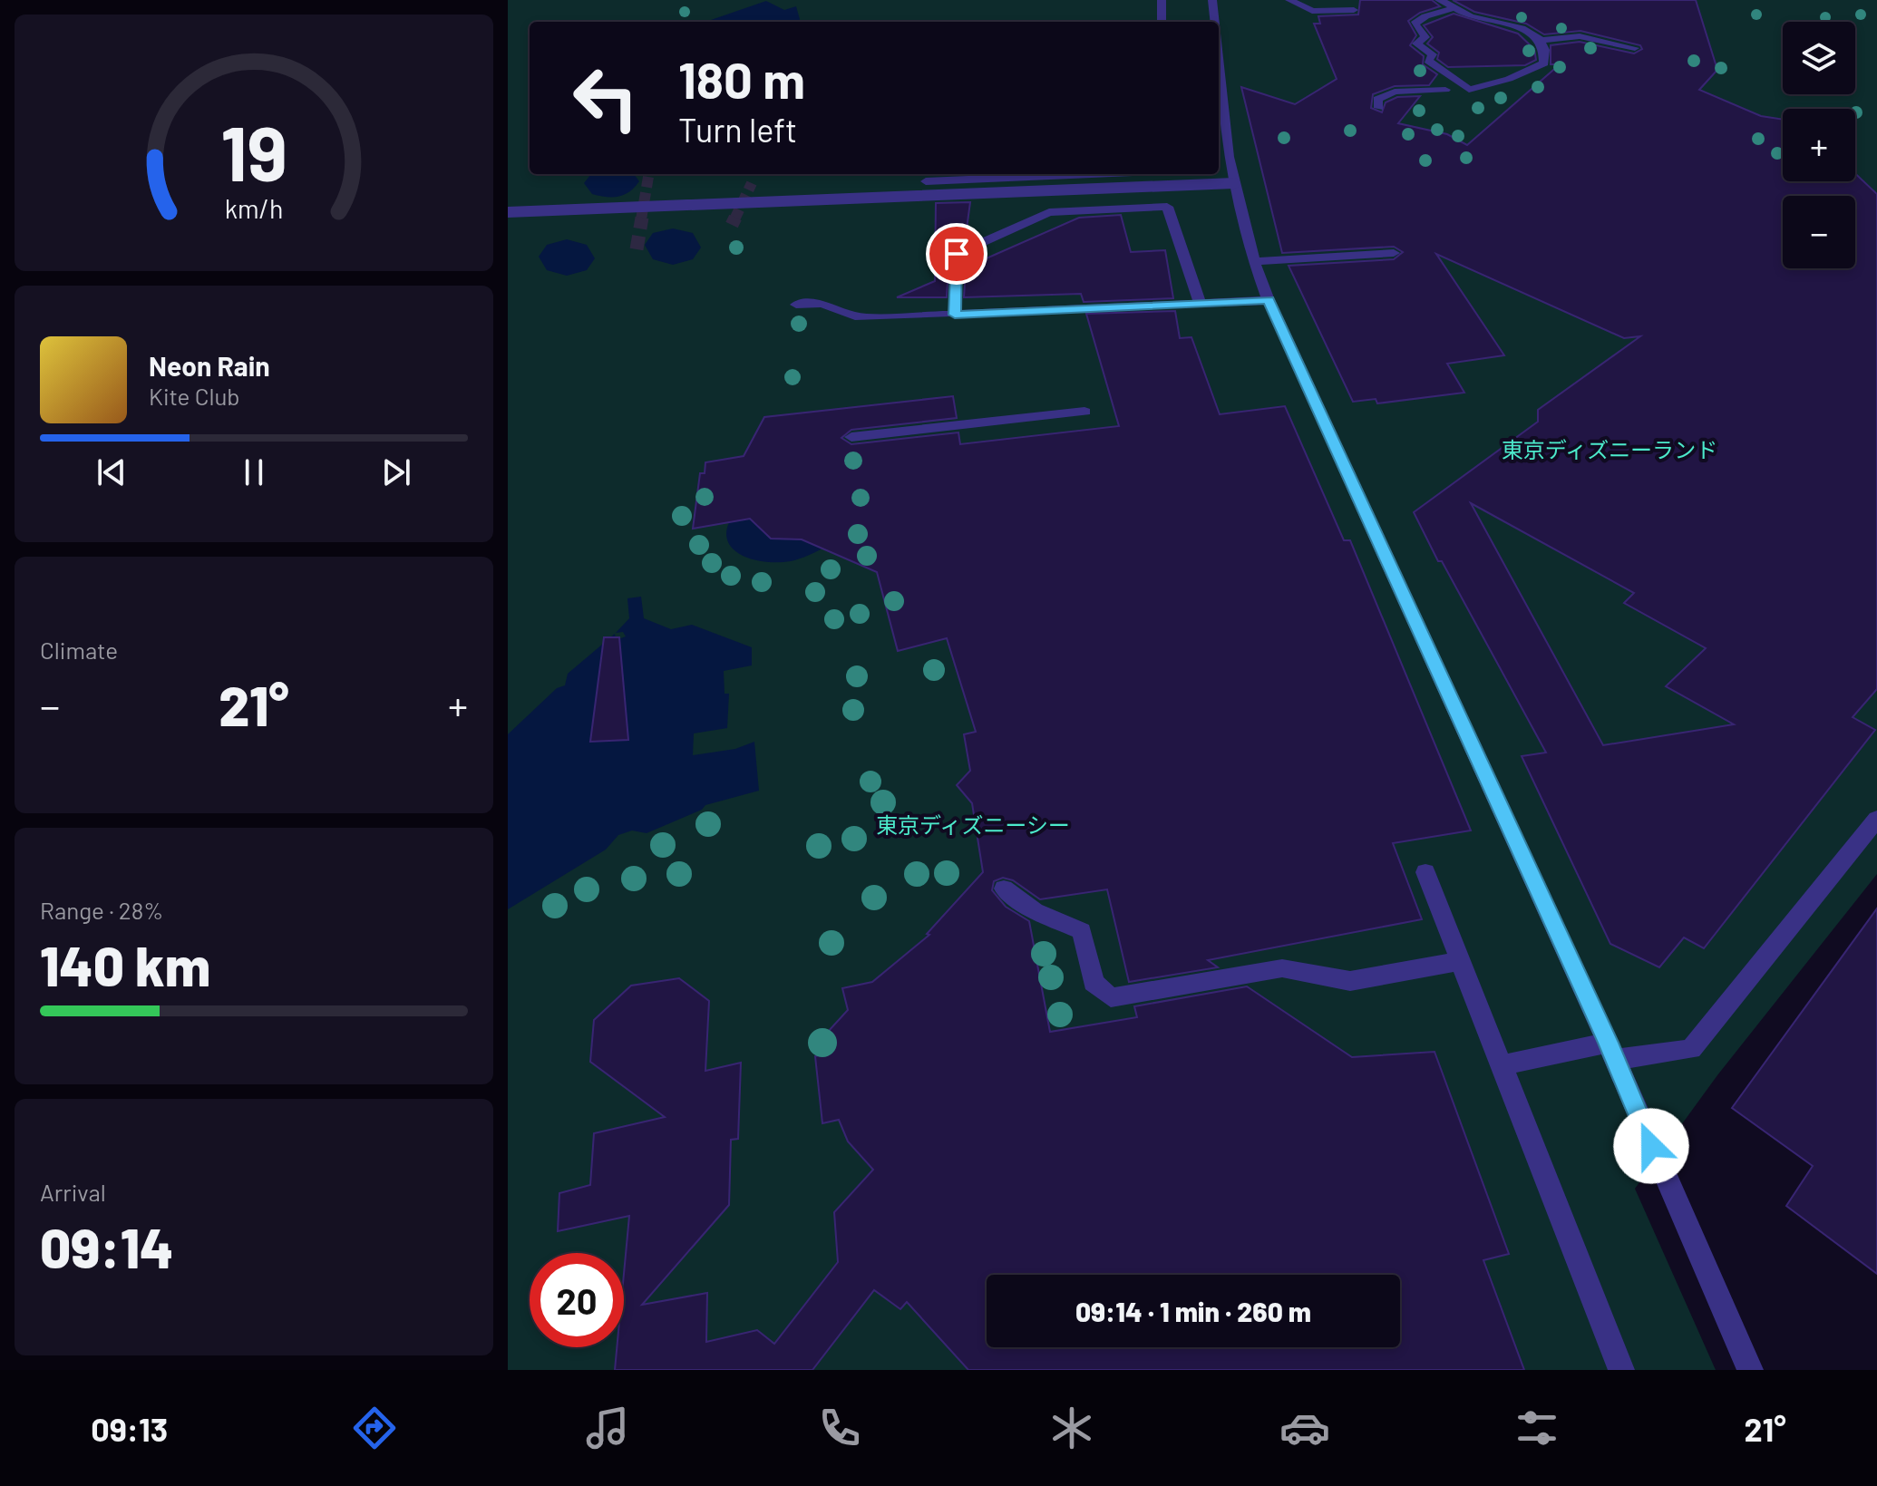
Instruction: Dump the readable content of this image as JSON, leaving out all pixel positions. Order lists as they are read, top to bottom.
{
  "parks": ["東京ディズニーランド", "東京ディズニーシー"],
  "page": {
    "map_buttons": ["+", "−"],
    "turn": ["180 m", "Turn left"],
    "song": ["Neon Rain", "Kite Club"],
    "tile": [
      "Climate",
      ["Range · 28%", "140 km"],
      ["Arrival", "09:14"]
    ],
    "heat": ["−", "21°", "+"],
    "limit": "20",
    "trip": "09:14 · 1 min · 260 m",
    "tabs": ["09:13", "21°"],
    "gauge": ["19", "km/h"]
  }
}
